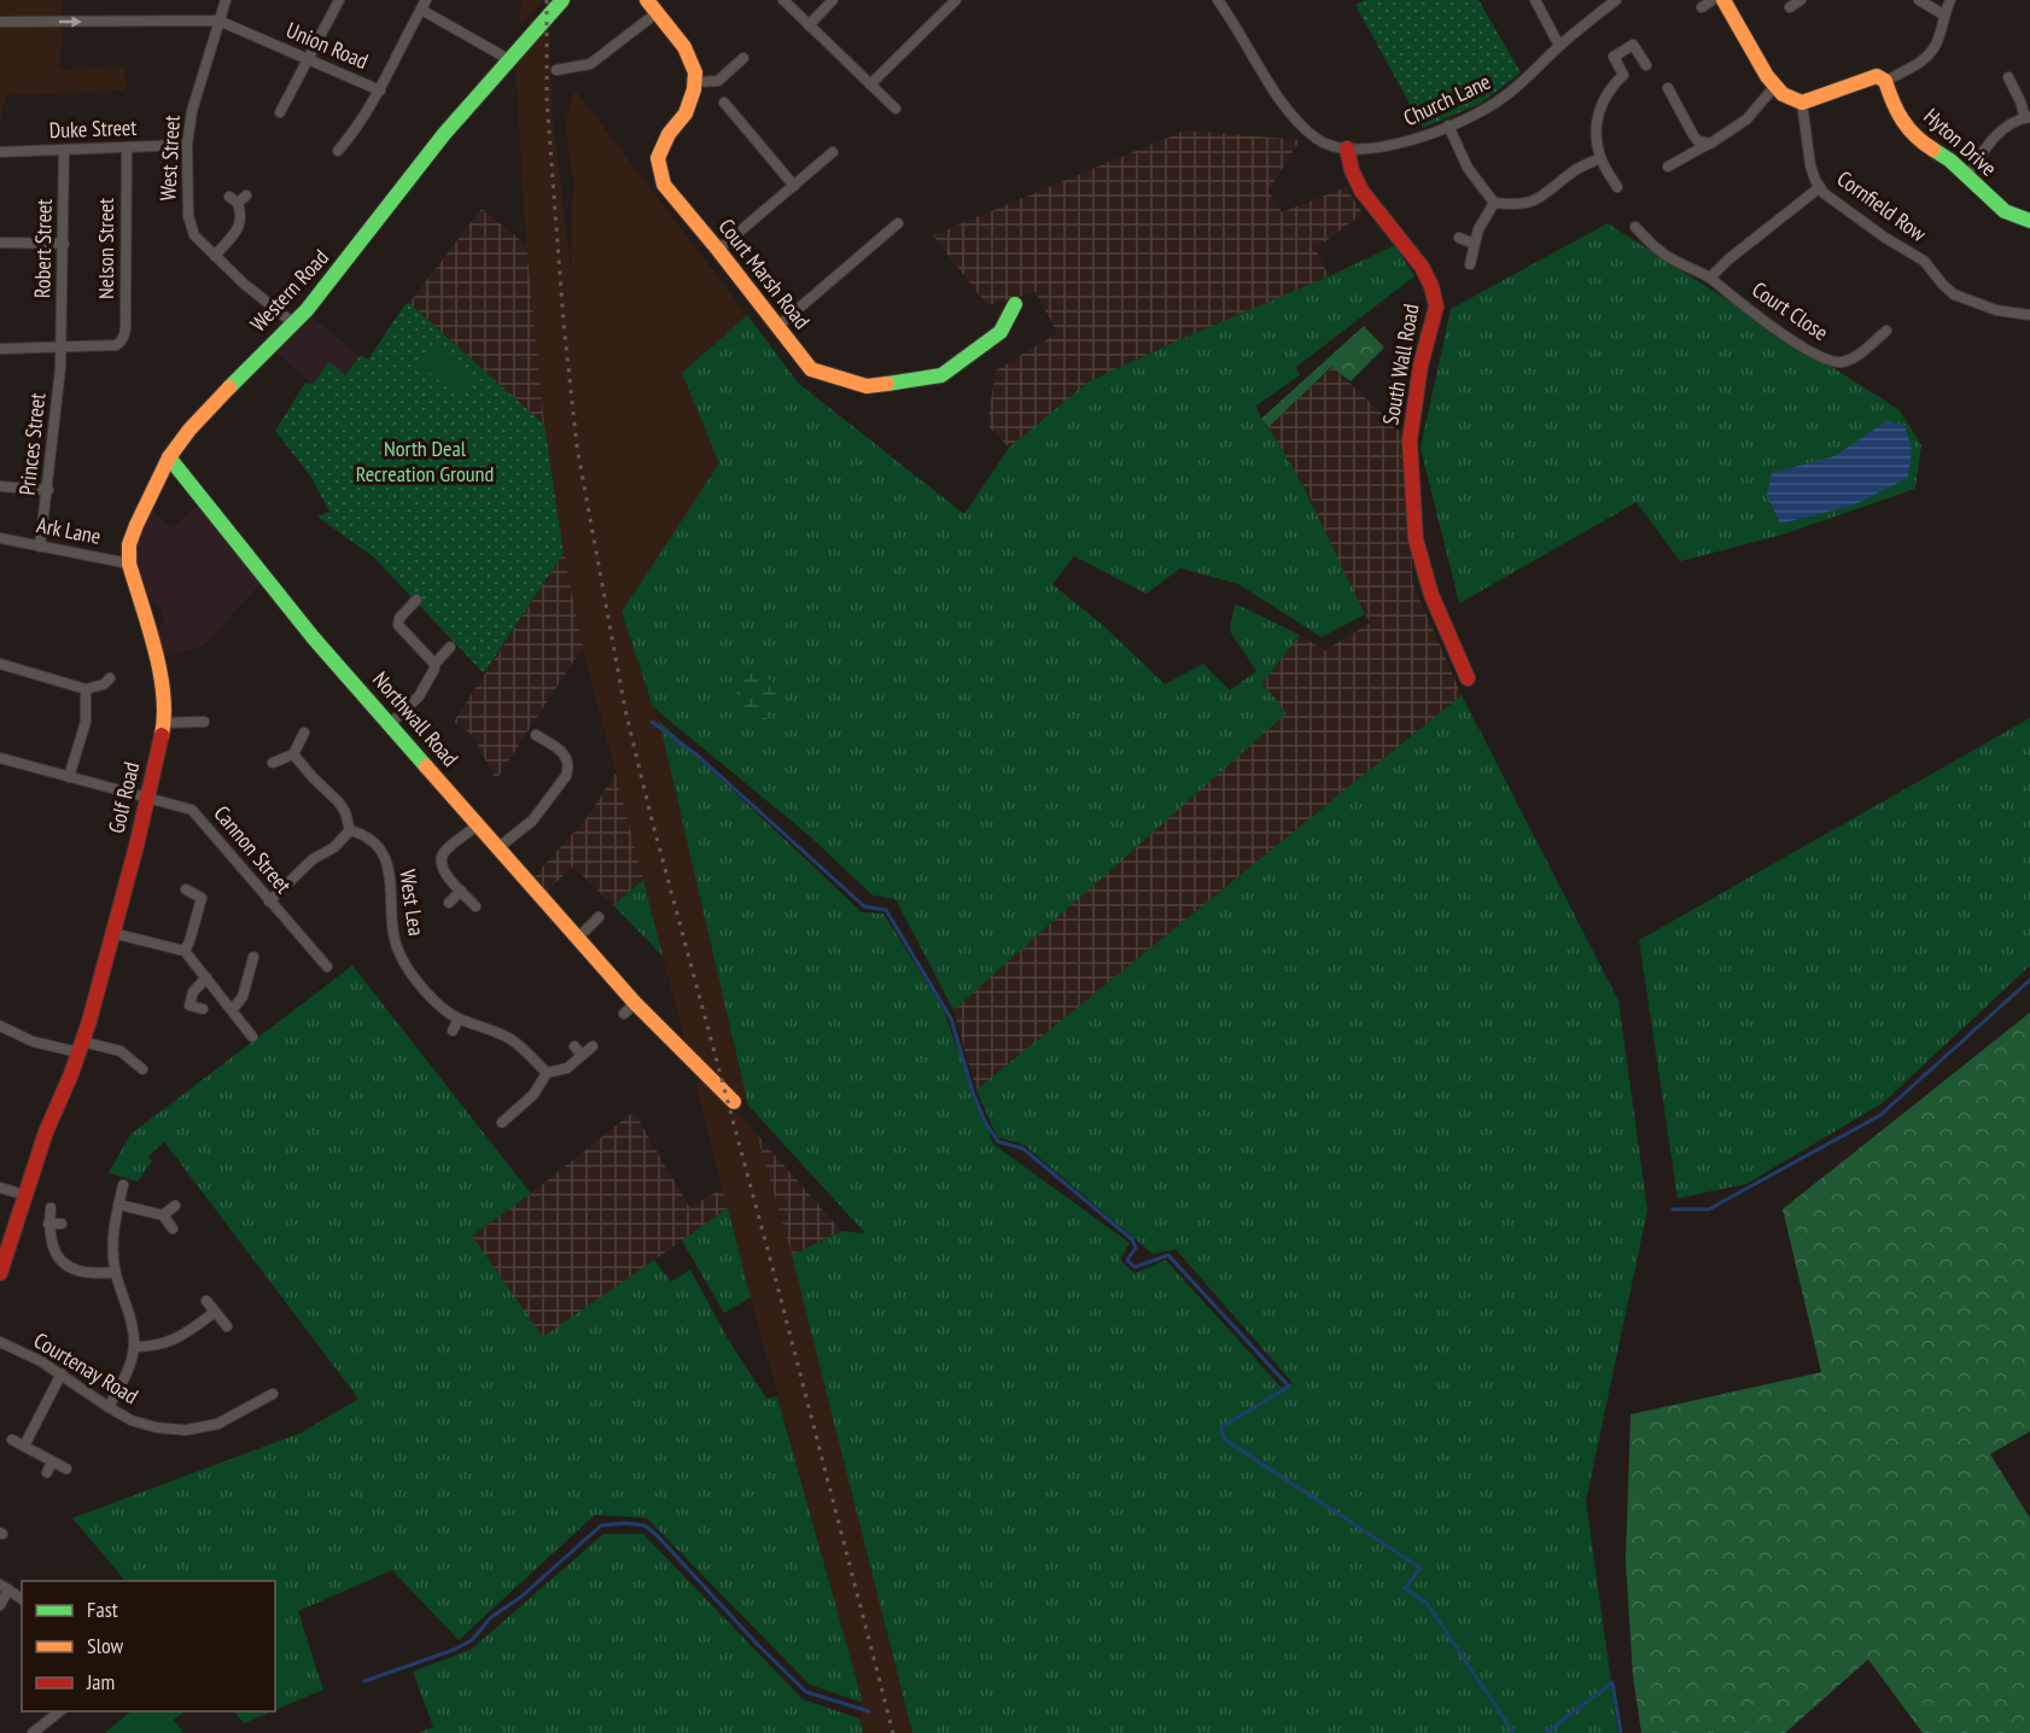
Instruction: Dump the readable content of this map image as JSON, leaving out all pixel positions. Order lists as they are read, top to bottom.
{
  "streets": {
    "street": [
      "Union Road",
      "Church Lane",
      "Duke Street",
      "Hyton Drive",
      "West Street",
      "Cornfield Row",
      "Robert Street",
      "Nelson Street",
      "Court Marsh Road",
      "Western Road",
      "Court Close",
      "South Wall Road",
      "Princes Street",
      "Ark Lane",
      "Northwall Road",
      "Golf Road",
      "Cannon Street",
      "West Lea",
      "Courtenay Road"
    ]
  },
  "crossings": [
    ["Union Road", "West Street"],
    ["Church Lane", "South Wall Road"],
    ["Duke Street", "West Street"],
    ["Duke Street", "Robert Street"],
    ["Duke Street", "Nelson Street"],
    ["West Street", "Western Road"],
    ["Robert Street", "Nelson Street"],
    ["Robert Street", "Princes Street"],
    ["Nelson Street", "Princes Street"],
    ["Western Road", "Ark Lane"],
    ["Western Road", "Northwall Road"],
    ["Western Road", "Golf Road"],
    ["Princes Street", "Ark Lane"],
    ["Ark Lane", "Golf Road"],
    ["Golf Road", "Cannon Street"]
  ],
  "one_way": ["Union Road"],
  "parks": ["North Deal Recreation Ground"],
  "legend": ["Fast", "Slow", "Jam"]
}
